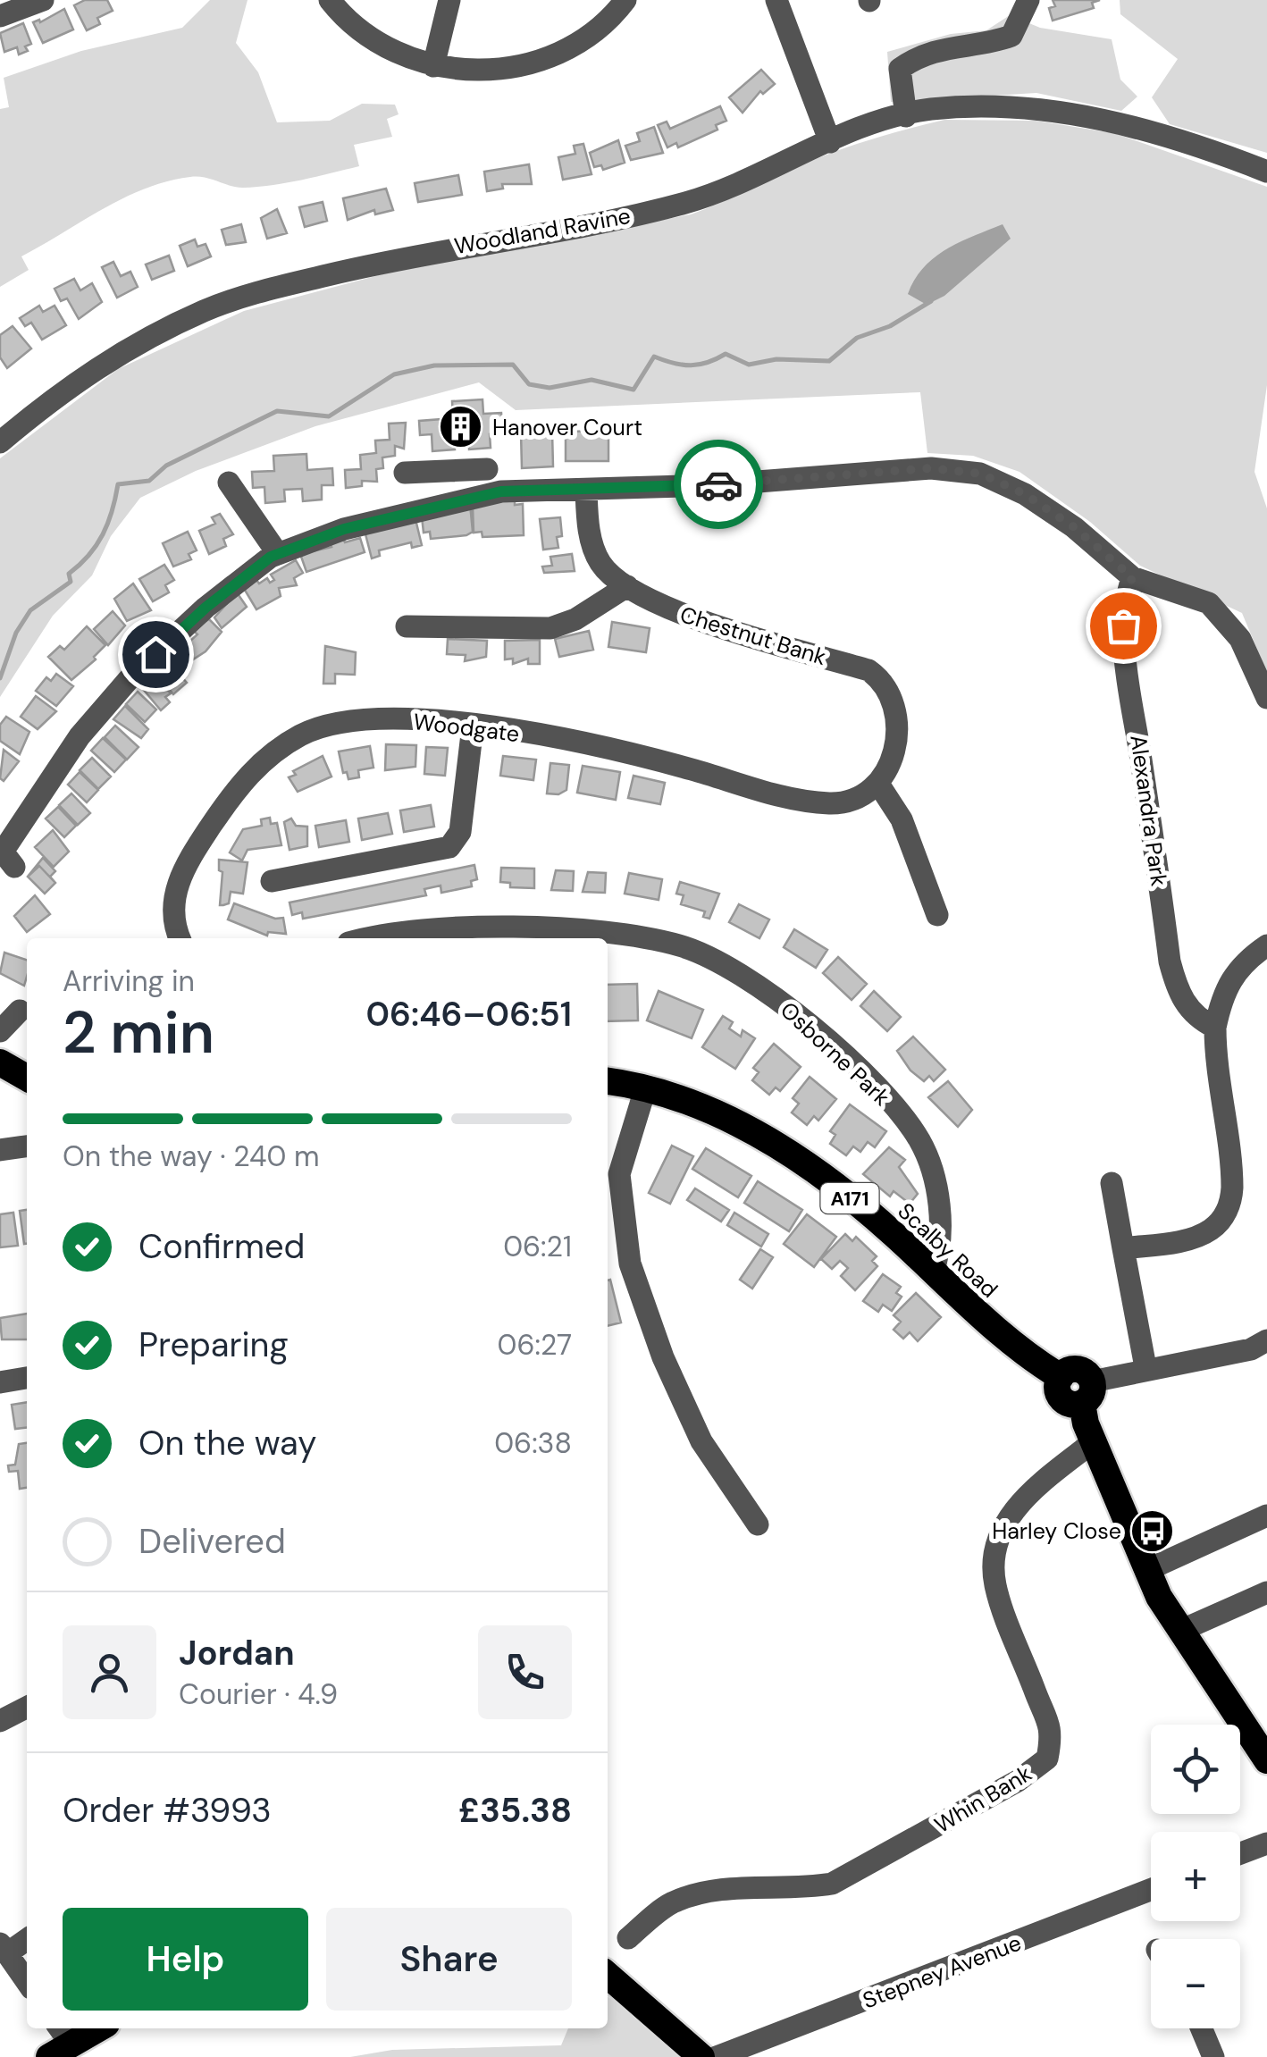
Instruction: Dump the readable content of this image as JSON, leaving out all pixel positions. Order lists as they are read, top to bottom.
{
  "streets": {
    "highway": ["A171", "Scalby Road"],
    "street": [
      "Woodland Ravine",
      "Chestnut Bank",
      "Woodgate",
      "Alexandra Park",
      "Osborne Park",
      "Whin Bank",
      "Stepney Avenue"
    ]
  },
  "crossings": [
    ["Chestnut Bank", "Woodgate"],
    ["Osborne Park", "Scalby Road"]
  ],
  "places": {
    "building": ["Hanover Court"],
    "bus stop": ["Harley Close"]
  },
  "page": {
    "heading": ["2 min", "Arriving in", "06:46–06:51"],
    "panel": [
      "Jordan",
      "Courier · 4.9",
      "Order #3993",
      "£35.38"
    ],
    "bar": "On the way · 240 m",
    "list": [
      ["Confirmed", "06:21"],
      ["Preparing", "06:27"],
      ["On the way", "06:38"],
      "Delivered"
    ],
    "map_buttons": ["+", "−"],
    "buttons": ["Help", "Share"]
  }
}
